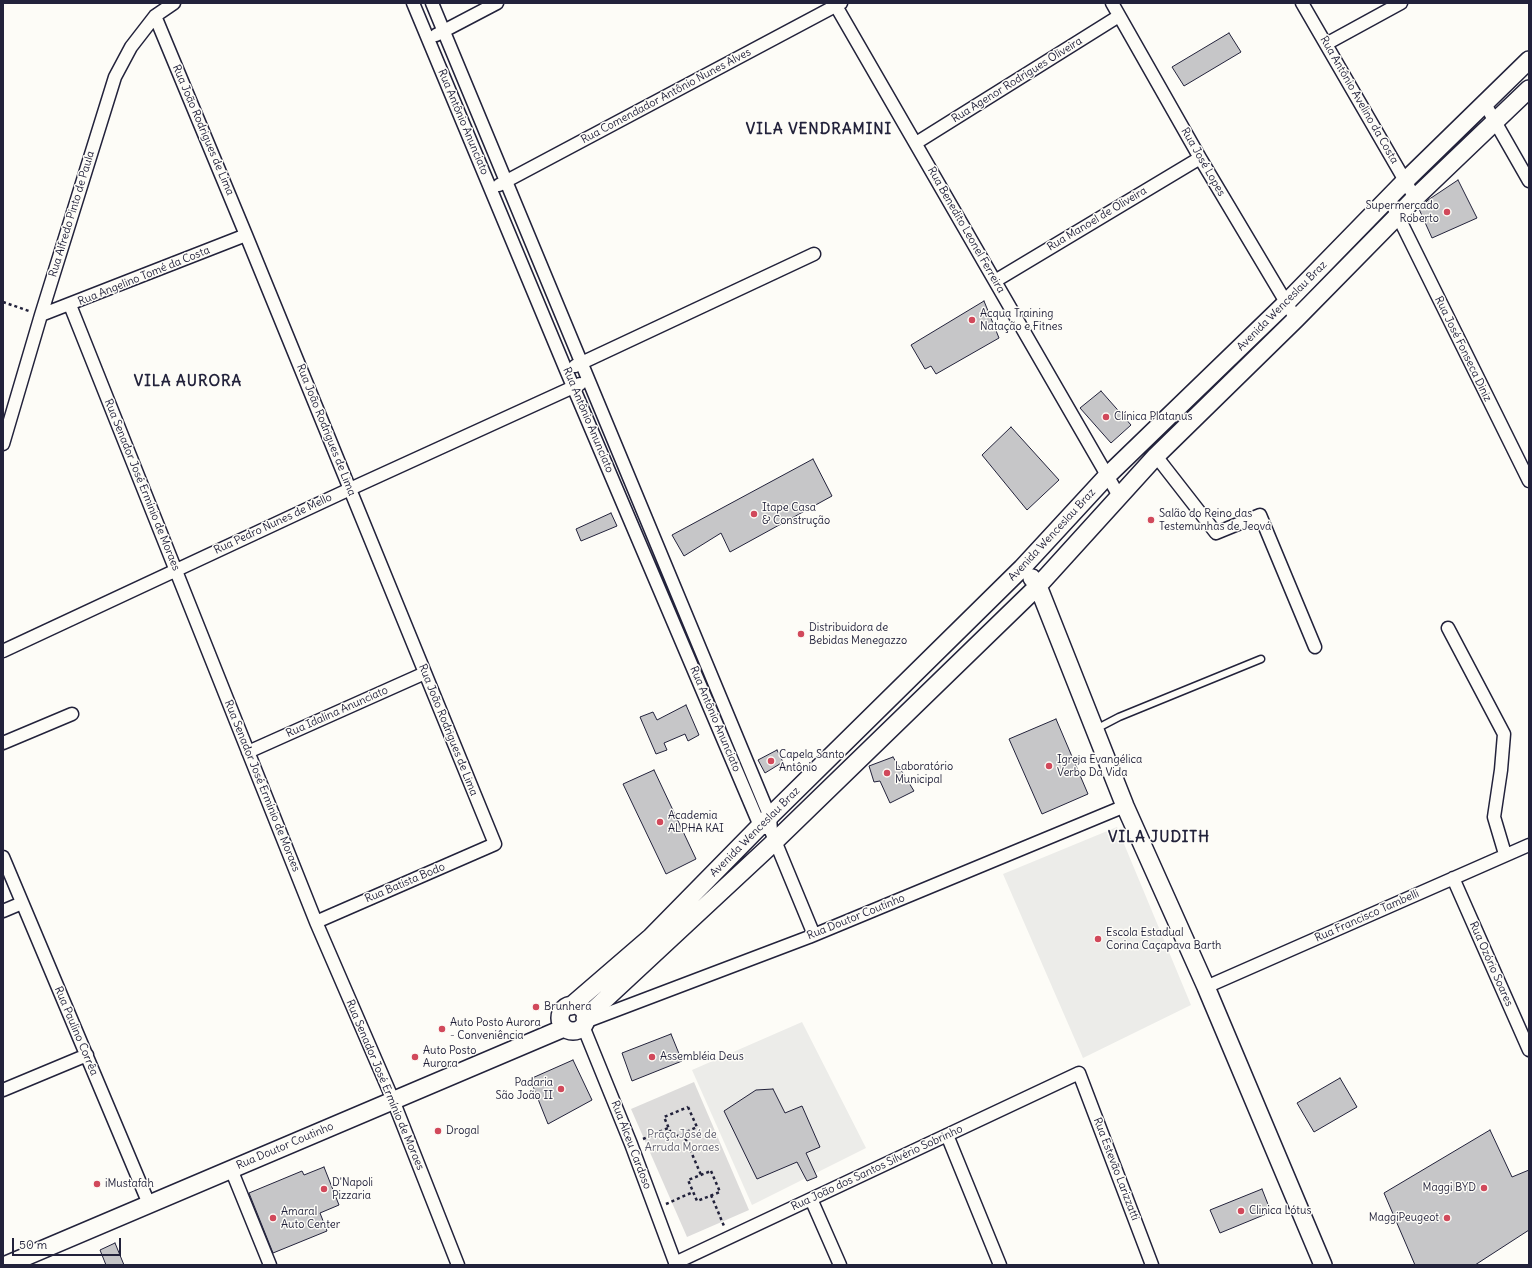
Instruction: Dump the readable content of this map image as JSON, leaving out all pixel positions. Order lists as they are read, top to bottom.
{
  "streets": {
    "main road": ["Avenida Wenceslau Braz", "Rua Doutor Coutinho"],
    "street": [
      "Rua Agenor Rodrigues Oliveira",
      "Rua Comendador Antônio Nunes Alves",
      "Rua Antônio Avelino da Costa",
      "Rua Antônio Anunciato",
      "Rua João Rodrigues de Lima",
      "Rua José Lopes",
      "Rua Alfredo Pinto de Paula",
      "Rua Manoel de Oliveira",
      "Rua Benedito Leonel Ferreira",
      "Rua Angelino Tomé da Costa",
      "Rua José Fonseca Diniz",
      "Rua Senador José Ermínio de Moraes",
      "Rua Pedro Nunes de Mello",
      "Rua Idalina Anunciato",
      "Rua Batista Bodo",
      "Rua Francisco Tambelli",
      "Rua Ozório Soares",
      "Rua Paulino Corrêa",
      "Rua Alceu Cardoso",
      "Rua João dos Santos Silvério Sobrinho",
      "Rua Estevão Larizzatti"
    ]
  },
  "crossings": [
    ["Rua Agenor Rodrigues Oliveira", "Rua José Lopes"],
    ["Rua Agenor Rodrigues Oliveira", "Rua Benedito Leonel Ferreira"],
    ["Rua Comendador Antônio Nunes Alves", "Rua Antônio Anunciato"],
    ["Rua Comendador Antônio Nunes Alves", "Rua Benedito Leonel Ferreira"],
    ["Rua Antônio Avelino da Costa", "Avenida Wenceslau Braz"],
    ["Rua Antônio Anunciato", "Avenida Wenceslau Braz"],
    ["Rua Antônio Anunciato", "Rua Pedro Nunes de Mello"],
    ["Rua Antônio Anunciato", "Rua Doutor Coutinho"],
    ["Rua João Rodrigues de Lima", "Rua Alfredo Pinto de Paula"],
    ["Rua João Rodrigues de Lima", "Rua Angelino Tomé da Costa"],
    ["Rua João Rodrigues de Lima", "Rua Pedro Nunes de Mello"],
    ["Rua João Rodrigues de Lima", "Rua Idalina Anunciato"],
    ["Rua João Rodrigues de Lima", "Rua Batista Bodo"],
    ["Rua José Lopes", "Rua Manoel de Oliveira"],
    ["Rua José Lopes", "Avenida Wenceslau Braz"],
    ["Rua Alfredo Pinto de Paula", "Rua Angelino Tomé da Costa"],
    ["Rua Manoel de Oliveira", "Rua Benedito Leonel Ferreira"],
    ["Rua Benedito Leonel Ferreira", "Avenida Wenceslau Braz"],
    ["Rua Angelino Tomé da Costa", "Rua Senador José Ermínio de Moraes"],
    ["Avenida Wenceslau Braz", "Rua José Fonseca Diniz"],
    ["Avenida Wenceslau Braz", "Rua Doutor Coutinho"],
    ["Avenida Wenceslau Braz", "Rua Alceu Cardoso"],
    ["Rua Senador José Ermínio de Moraes", "Rua Pedro Nunes de Mello"],
    ["Rua Senador José Ermínio de Moraes", "Rua Idalina Anunciato"],
    ["Rua Senador José Ermínio de Moraes", "Rua Batista Bodo"],
    ["Rua Senador José Ermínio de Moraes", "Rua Doutor Coutinho"],
    ["Rua Francisco Tambelli", "Rua Ozório Soares"],
    ["Rua Doutor Coutinho", "Rua Paulino Corrêa"],
    ["Rua Doutor Coutinho", "Rua Alceu Cardoso"],
    ["Rua Alceu Cardoso", "Rua João dos Santos Silvério Sobrinho"],
    ["Rua João dos Santos Silvério Sobrinho", "Rua Estevão Larizzatti"]
  ],
  "districts": ["VILA VENDRAMINI", "VILA AURORA", "VILA JUDITH"],
  "parks": ["Praça José de Arruda Moraes"],
  "places": [
    "Supermercado Roberto",
    "Acqua Training Natação e Fitnes",
    "Clínica Platanus",
    "Itape Casa & Construção",
    "Salão do Reino das Testemunhas de Jeová",
    "Distribuidora de Bebidas Menegazzo",
    "Capela Santo Antônio",
    "Igreja Evangélica Verbo Da Vida",
    "Laboratório Municipal",
    "Academia ALPHA KAI",
    "Escola Estadual Corina Caçapava Barth",
    "Brunhera",
    "Auto Posto Aurora - Conveniência",
    "Auto Posto Aurora",
    "Assembléia Deus",
    "Padaria São João II",
    "Drogal",
    "iMustafah",
    "Maggi BYD",
    "D'Napoli Pizzaria",
    "Clinica Lótus",
    "Amaral Auto Center",
    "MaggiPeugeot"
  ],
  "scale_bar": "50 m"
}
